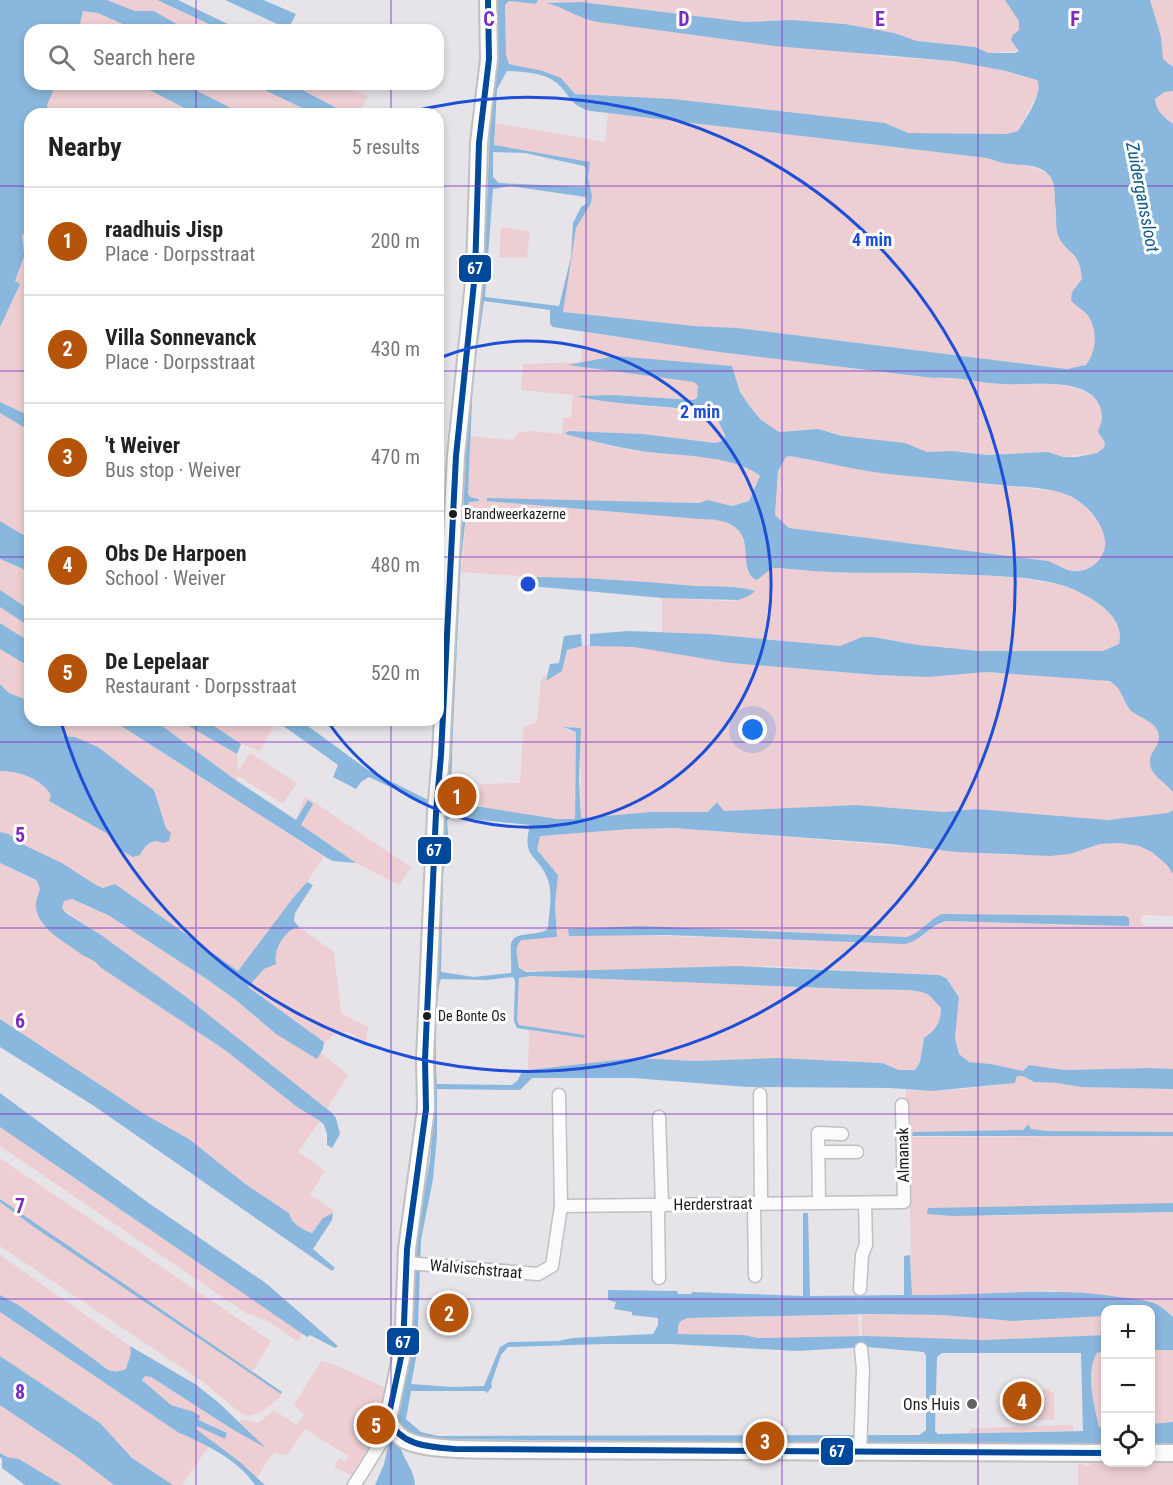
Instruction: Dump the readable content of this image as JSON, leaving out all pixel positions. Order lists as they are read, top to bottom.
{
  "streets": {
    "street": ["Almanak", "Herderstraat", "Walvischstraat"]
  },
  "crossings": [
    ["Almanak", "Herderstraat"],
    ["Herderstraat", "Walvischstraat"]
  ],
  "water": ["Zuiderganssloot"],
  "places": ["Brandweerkazerne", "De Bonte Os", "Ons Huis"],
  "lines": ["transit line 67"],
  "page": {
    "search": "Search here",
    "heading": ["Nearby", "5 results"],
    "list": [
      {
        "mark": "1",
        "name": "raadhuis Jisp",
        "note": "Place · Dorpsstraat",
        "value": "200 m"
      },
      {
        "mark": "2",
        "name": "Villa Sonnevanck",
        "note": "Place · Dorpsstraat",
        "value": "430 m"
      },
      {
        "mark": "3",
        "name": "'t Weiver",
        "note": "Bus stop · Weiver",
        "value": "470 m"
      },
      {
        "mark": "4",
        "name": "Obs De Harpoen",
        "note": "School · Weiver",
        "value": "480 m"
      },
      {
        "mark": "5",
        "name": "De Lepelaar",
        "note": "Restaurant · Dorpsstraat",
        "value": "520 m"
      }
    ],
    "pins": [
      "1",
      "2",
      "4",
      "5",
      "3"
    ],
    "map_buttons": ["+", "−"]
  },
  "grid": {
    "columns": [
      "C",
      "D",
      "E",
      "F"
    ],
    "rows": [
      "5",
      "6",
      "7",
      "8"
    ]
  },
  "rings": ["4 min", "2 min"]
}
